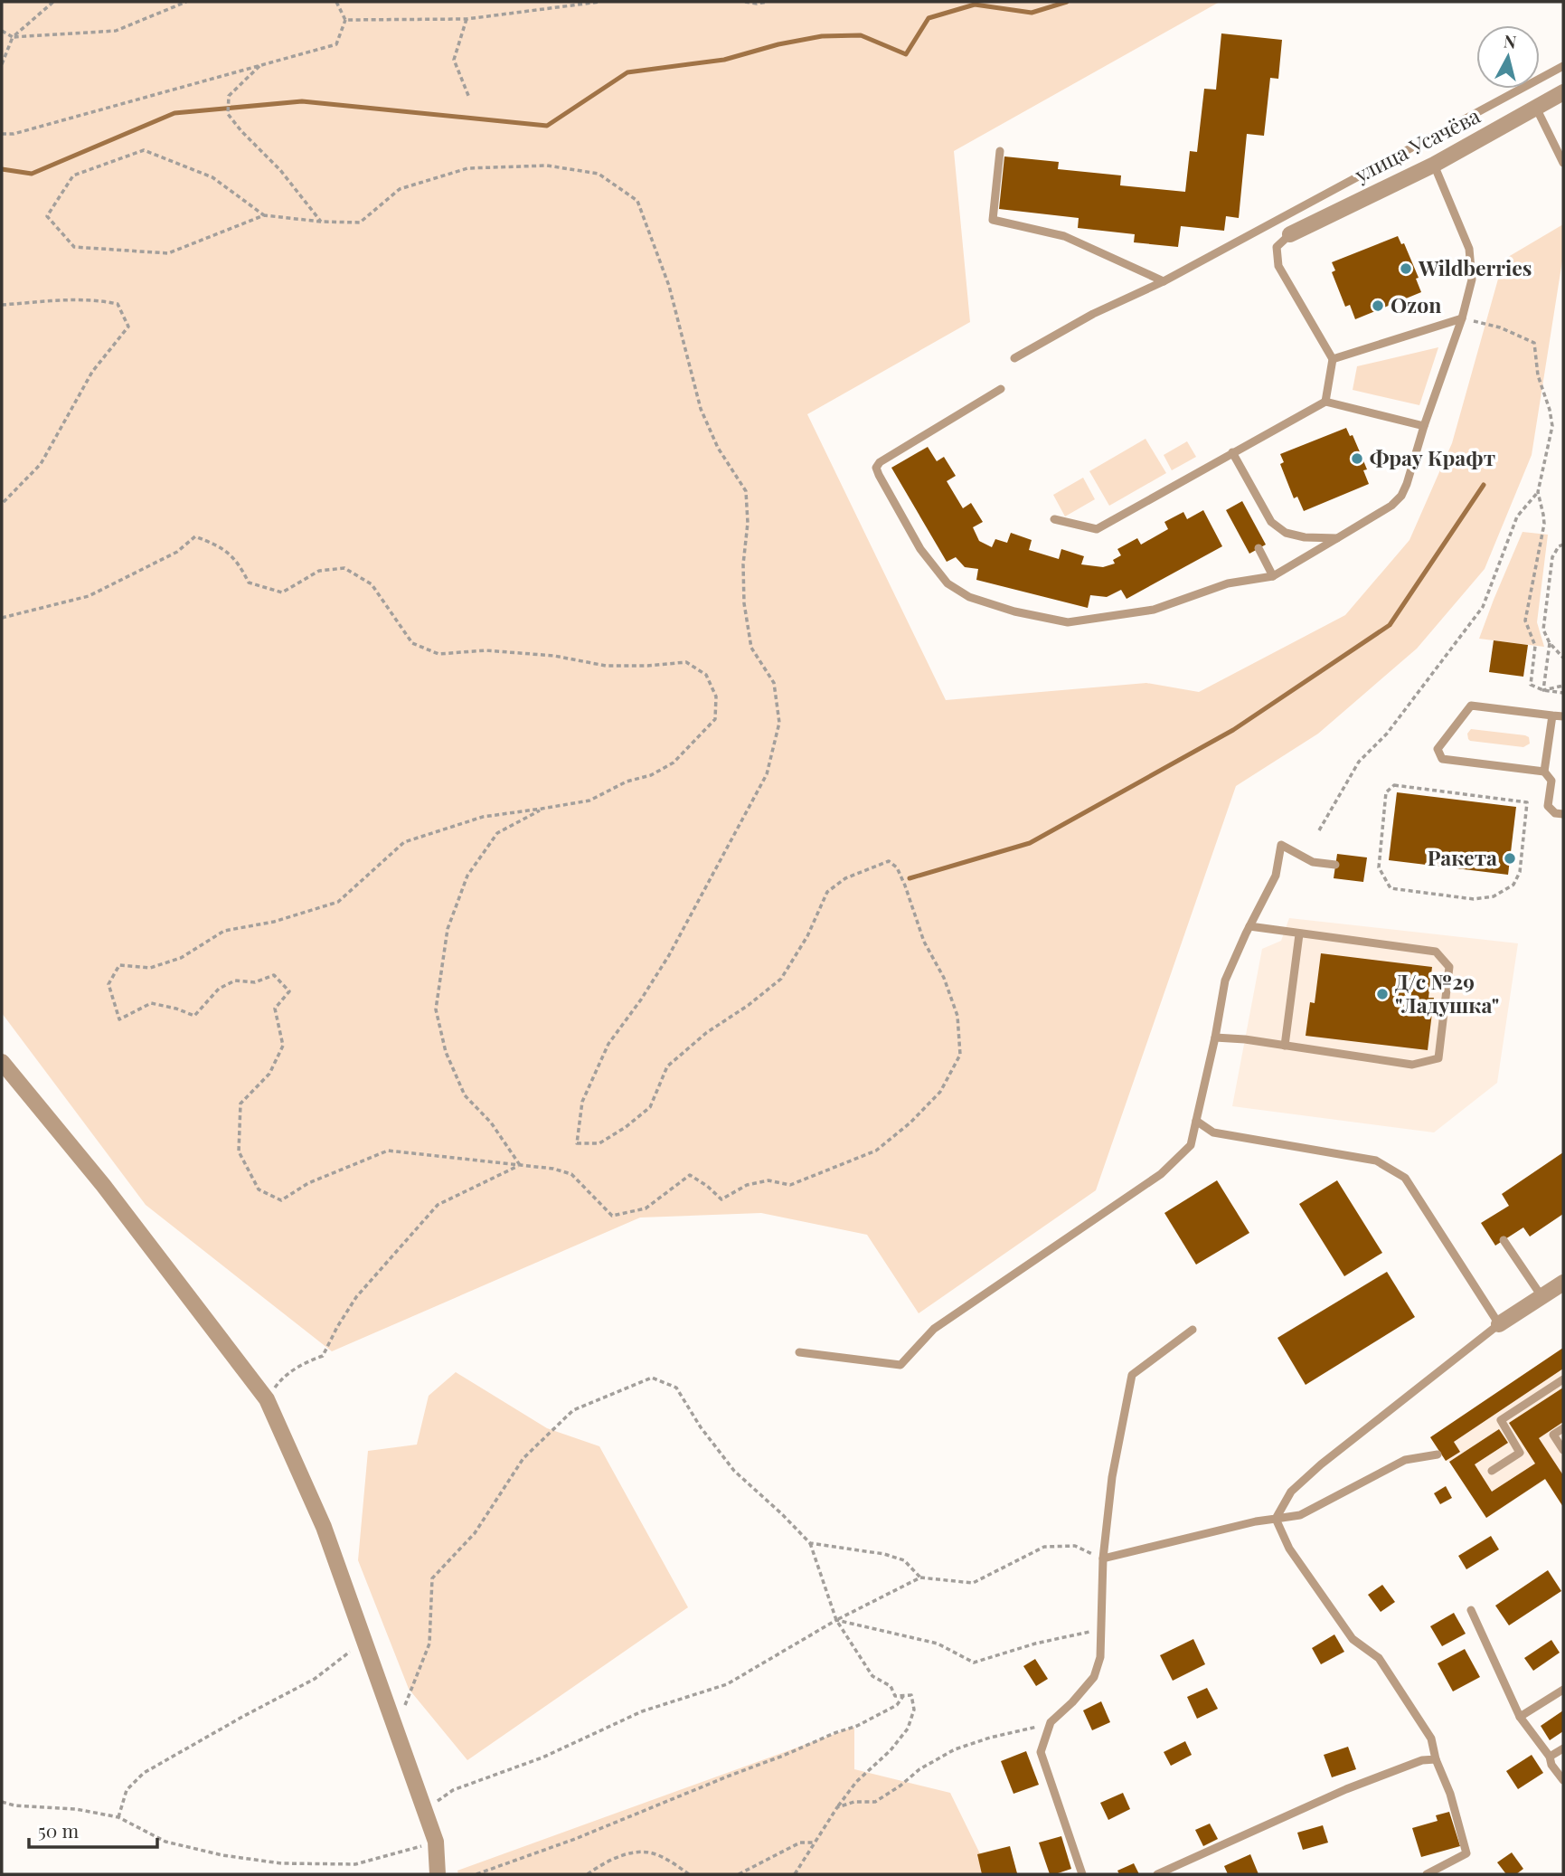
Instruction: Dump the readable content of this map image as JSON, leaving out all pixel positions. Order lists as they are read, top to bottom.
{
  "streets": {
    "street": ["улица Усачёва"]
  },
  "places": [
    "Wildberries",
    "Ozon",
    "Фрау Крафт",
    "Ракета",
    "Д/с №29 \"Ладушка\""
  ],
  "scale_bar": "50 m",
  "north": "top"
}
